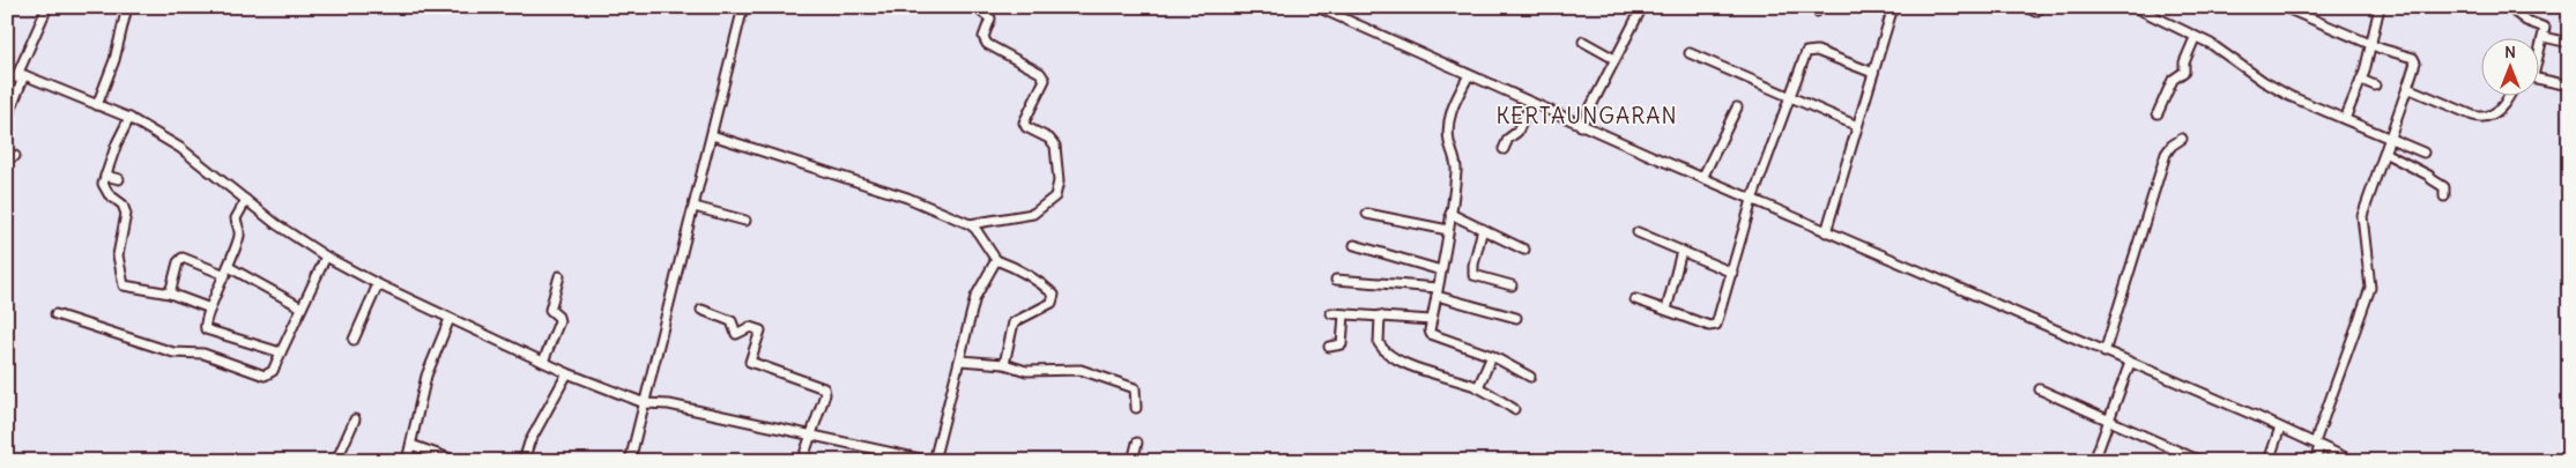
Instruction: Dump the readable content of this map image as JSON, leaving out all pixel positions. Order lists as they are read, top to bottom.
{
  "districts": ["KERTAUNGARAN"],
  "north": "top"
}
